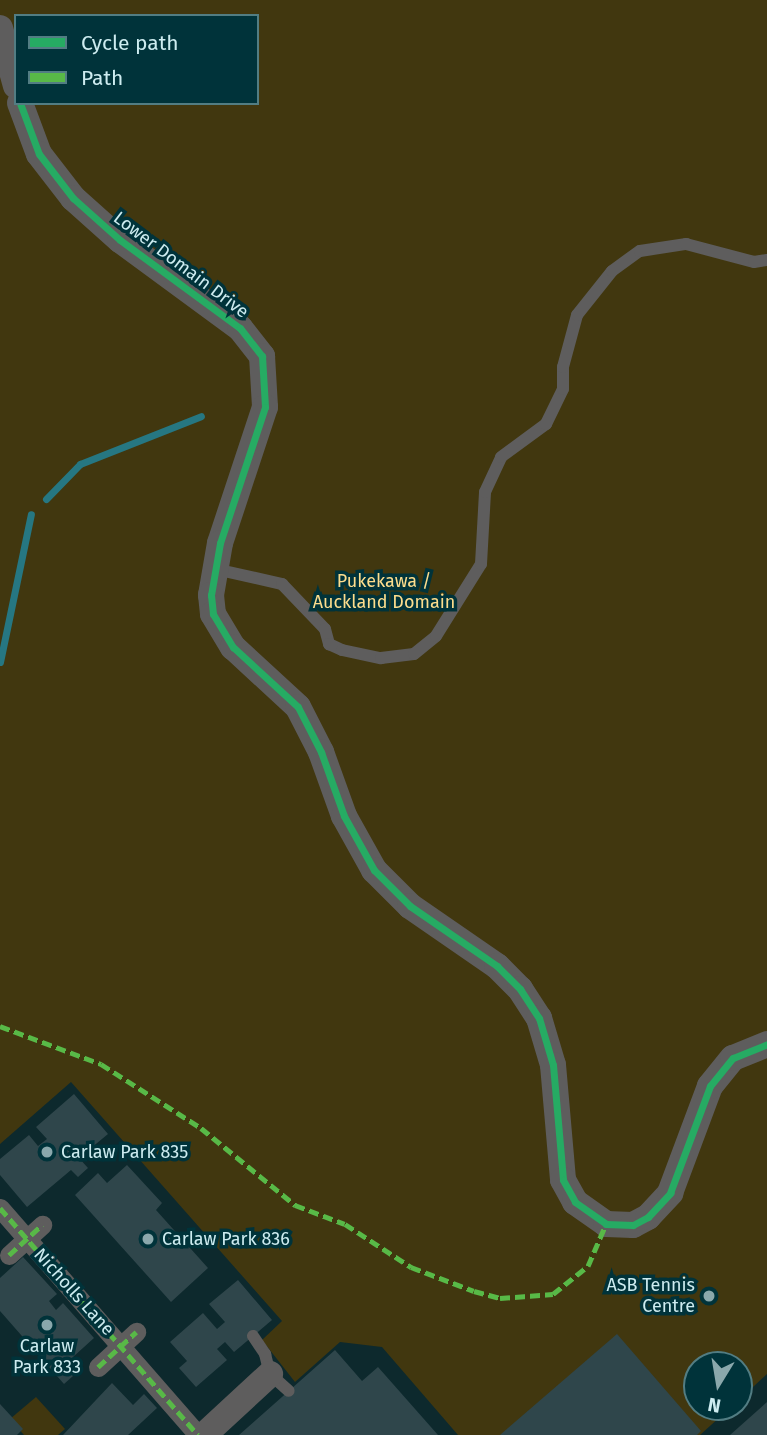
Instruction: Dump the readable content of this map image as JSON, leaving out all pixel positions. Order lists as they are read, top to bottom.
{
  "streets": {
    "street": ["Lower Domain Drive", "Nicholls Lane"]
  },
  "parks": ["Pukekawa / Auckland Domain"],
  "places": [
    "Carlaw Park 835",
    "Carlaw Park 836",
    "ASB Tennis Centre",
    "Carlaw Park 833"
  ],
  "legend": ["Cycle path", "Path"],
  "north": "bottom"
}
